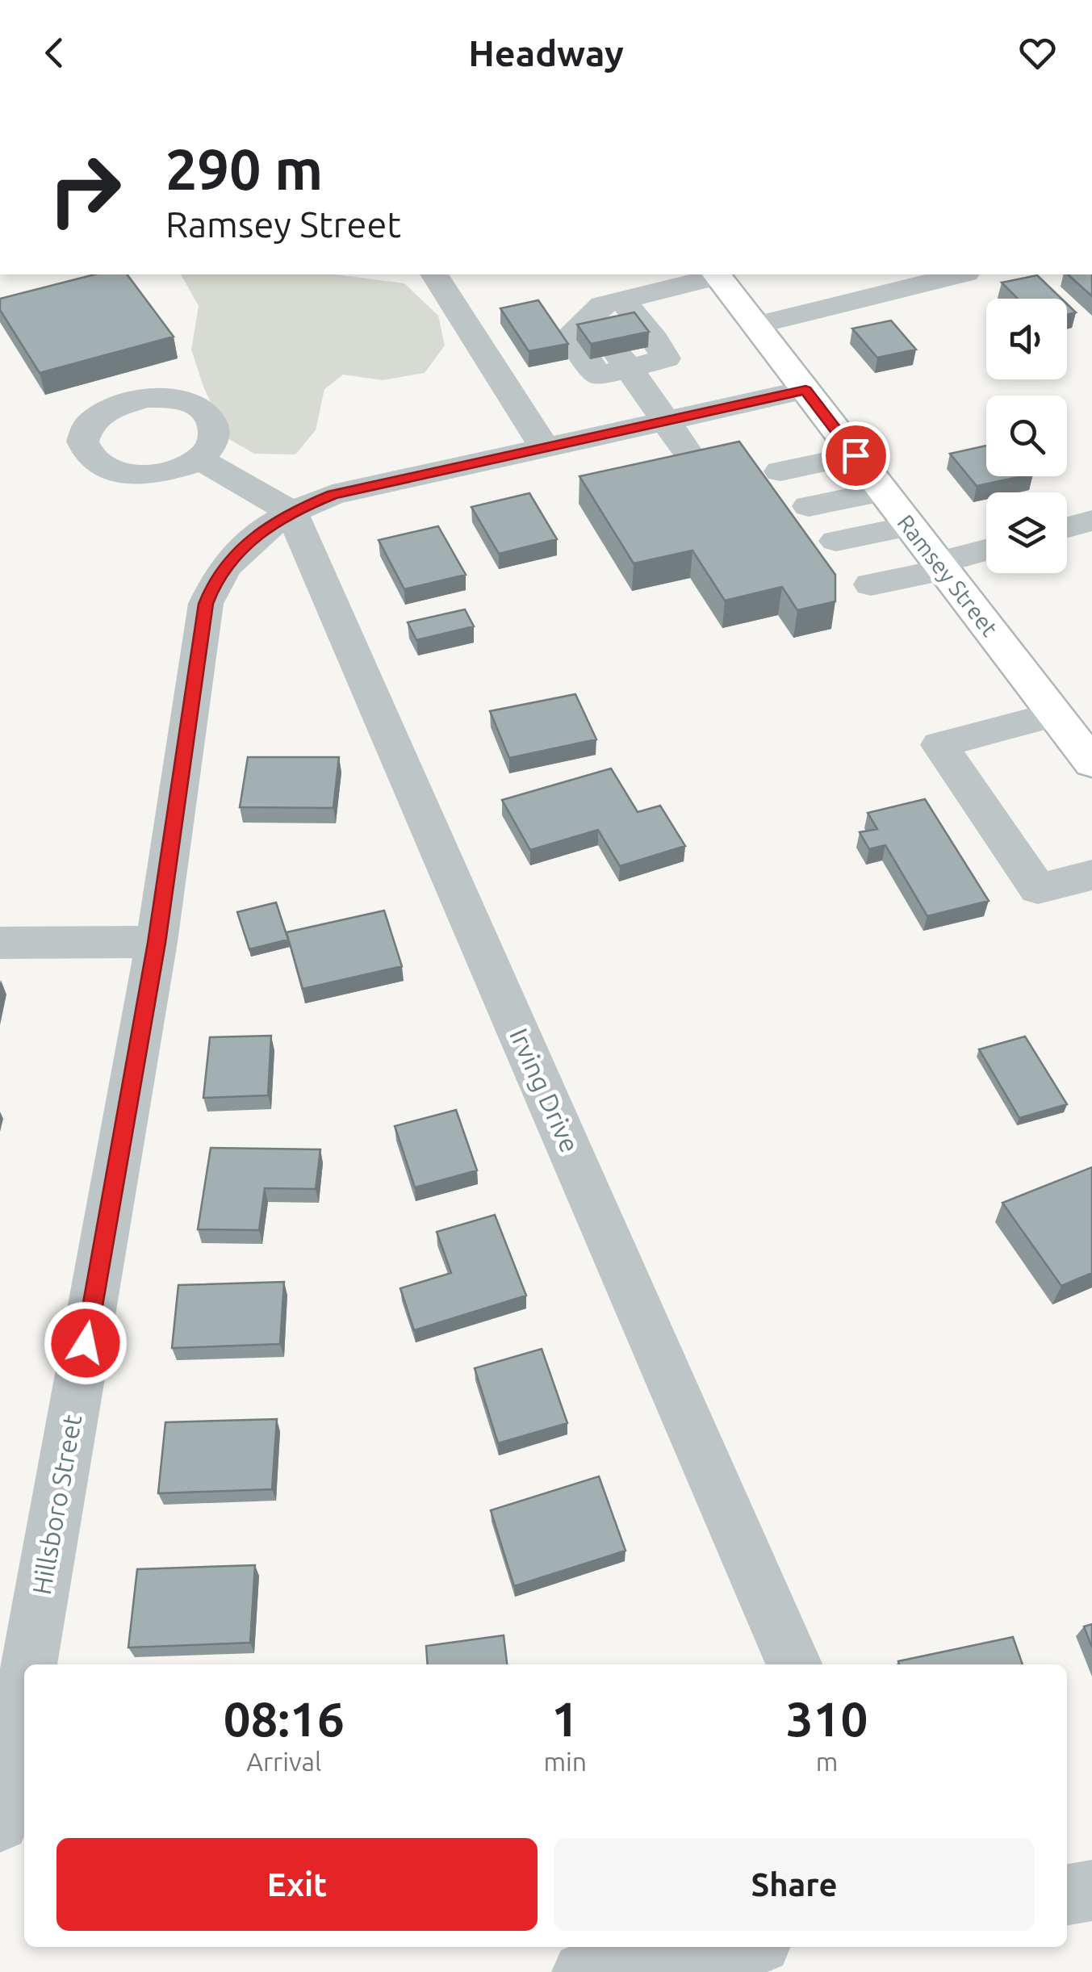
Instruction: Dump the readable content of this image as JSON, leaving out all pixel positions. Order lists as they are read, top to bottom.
{
  "streets": {
    "main road": ["Ramsey Street"],
    "street": ["Irving Drive", "Hillsboro Street"]
  },
  "crossings": [
    ["Ramsey Street", "Hillsboro Street"],
    ["Irving Drive", "Hillsboro Street"]
  ],
  "page": {
    "header": "Headway",
    "turn": ["290 m", "Ramsey Street"],
    "eta": [
      "08:16",
      "Arrival",
      "1",
      "min",
      "310",
      "m"
    ],
    "buttons": ["Exit", "Share"]
  }
}
